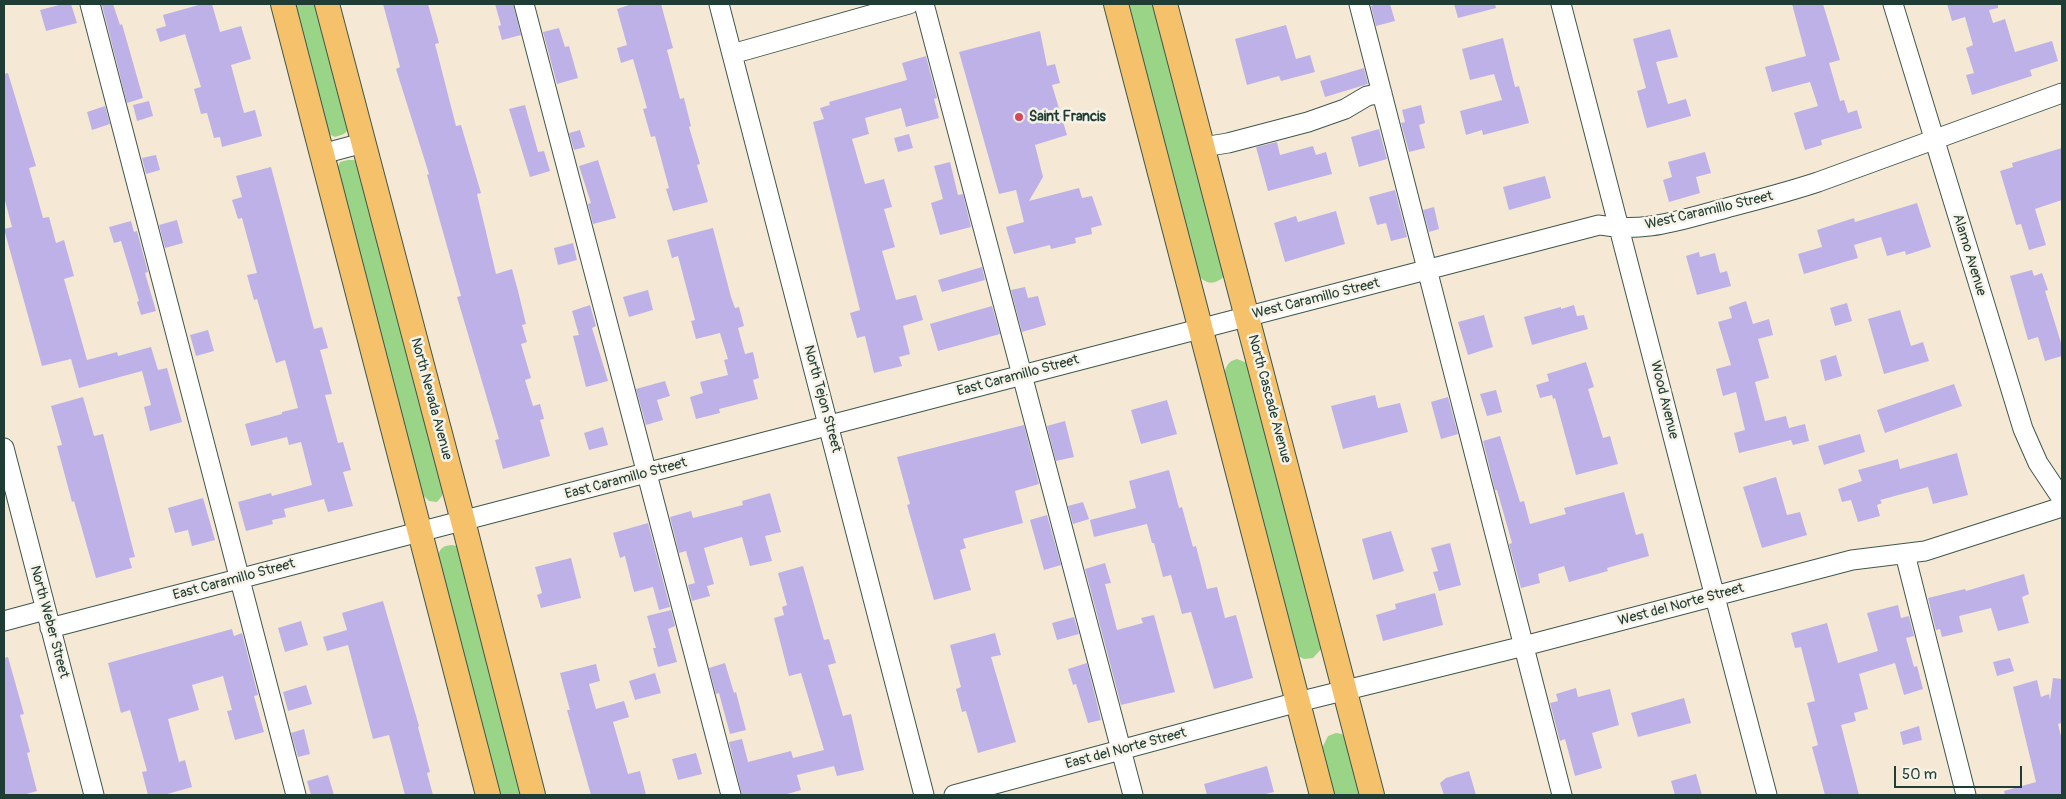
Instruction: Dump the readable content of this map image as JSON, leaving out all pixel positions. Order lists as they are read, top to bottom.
{
  "streets": {
    "main road": ["North Nevada Avenue", "North Cascade Avenue"],
    "street": [
      "West Caramillo Street",
      "Alamo Avenue",
      "East Caramillo Street",
      "North Tejon Street",
      "Wood Avenue",
      "West del Norte Street",
      "North Weber Street",
      "East del Norte Street"
    ]
  },
  "crossings": [
    ["West Caramillo Street", "Alamo Avenue"],
    ["West Caramillo Street", "East Caramillo Street"],
    ["West Caramillo Street", "North Cascade Avenue"],
    ["West Caramillo Street", "Wood Avenue"],
    ["East Caramillo Street", "North Nevada Avenue"],
    ["East Caramillo Street", "North Tejon Street"],
    ["East Caramillo Street", "North Weber Street"],
    ["North Cascade Avenue", "West del Norte Street"],
    ["Wood Avenue", "West del Norte Street"],
    ["West del Norte Street", "East del Norte Street"]
  ],
  "places": ["Saint Francis"],
  "scale_bar": "50 m"
}
